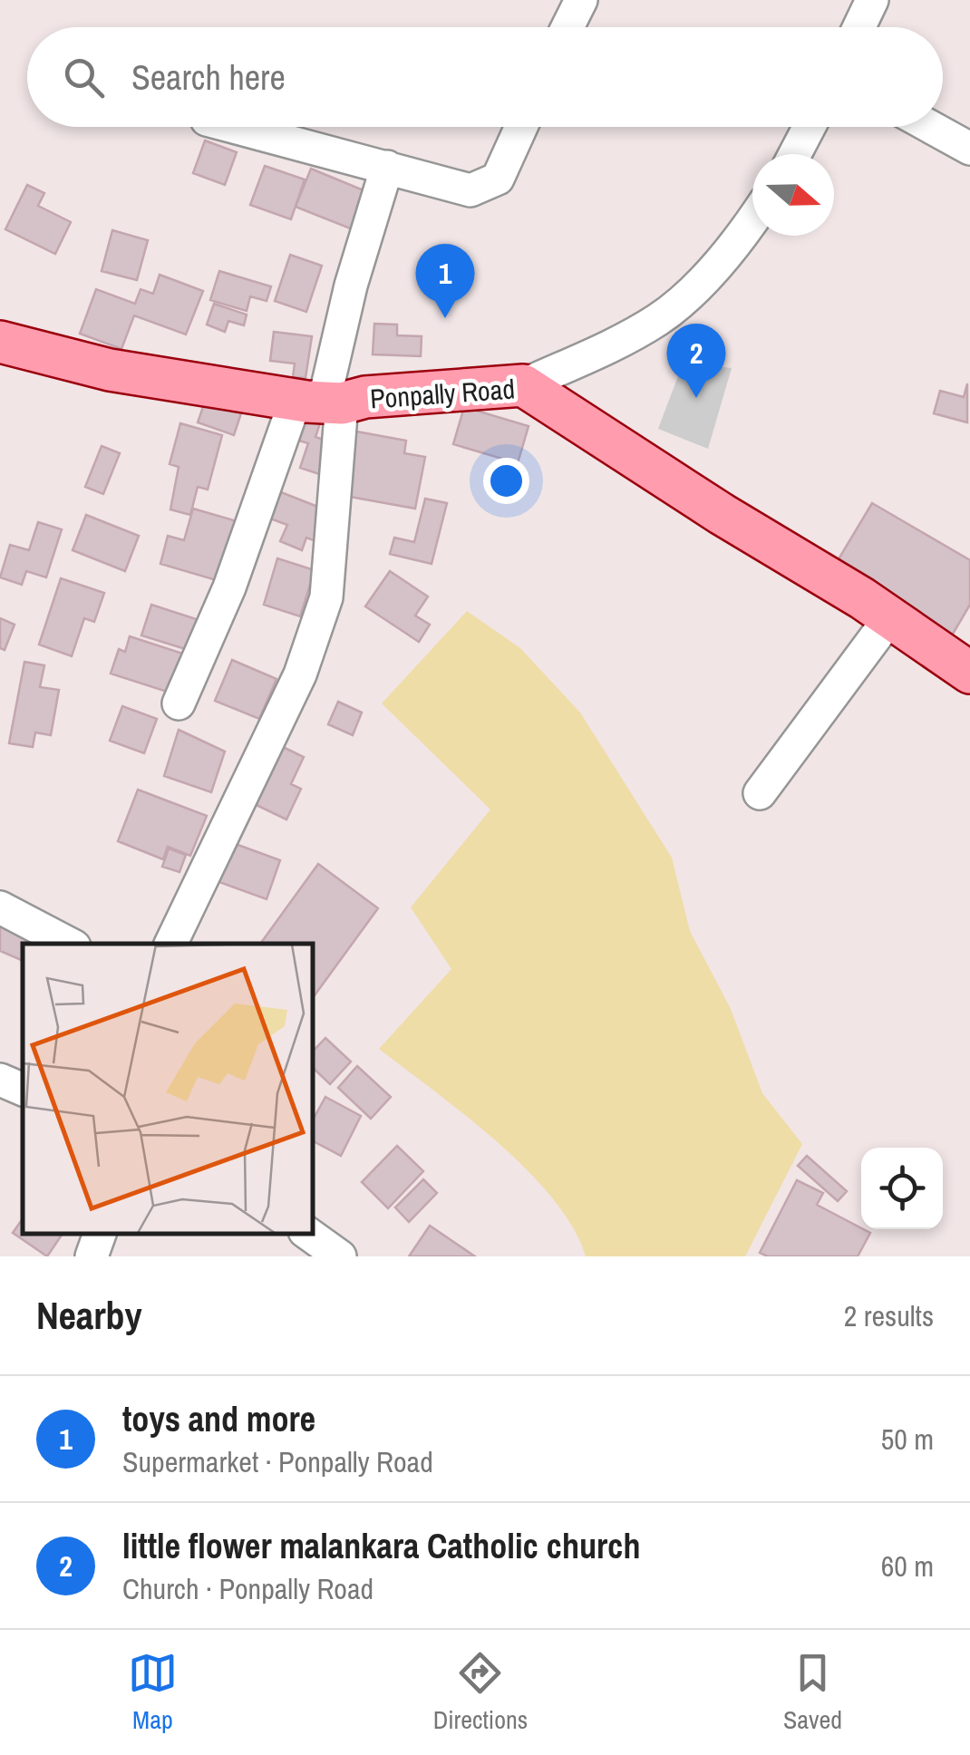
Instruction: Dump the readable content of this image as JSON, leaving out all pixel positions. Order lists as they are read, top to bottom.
{
  "streets": {
    "main road": ["Ponpally Road"]
  },
  "north": "right",
  "page": {
    "search": "Search here",
    "pins": ["1", "2"],
    "heading": ["Nearby", "2 results"],
    "list": [
      {
        "mark": "1",
        "name": "toys and more",
        "note": "Supermarket · Ponpally Road",
        "value": "50 m"
      },
      {
        "mark": "2",
        "name": "little flower malankara Catholic church",
        "note": "Church · Ponpally Road",
        "value": "60 m"
      }
    ],
    "nav": ["Map", "Directions", "Saved"]
  }
}
